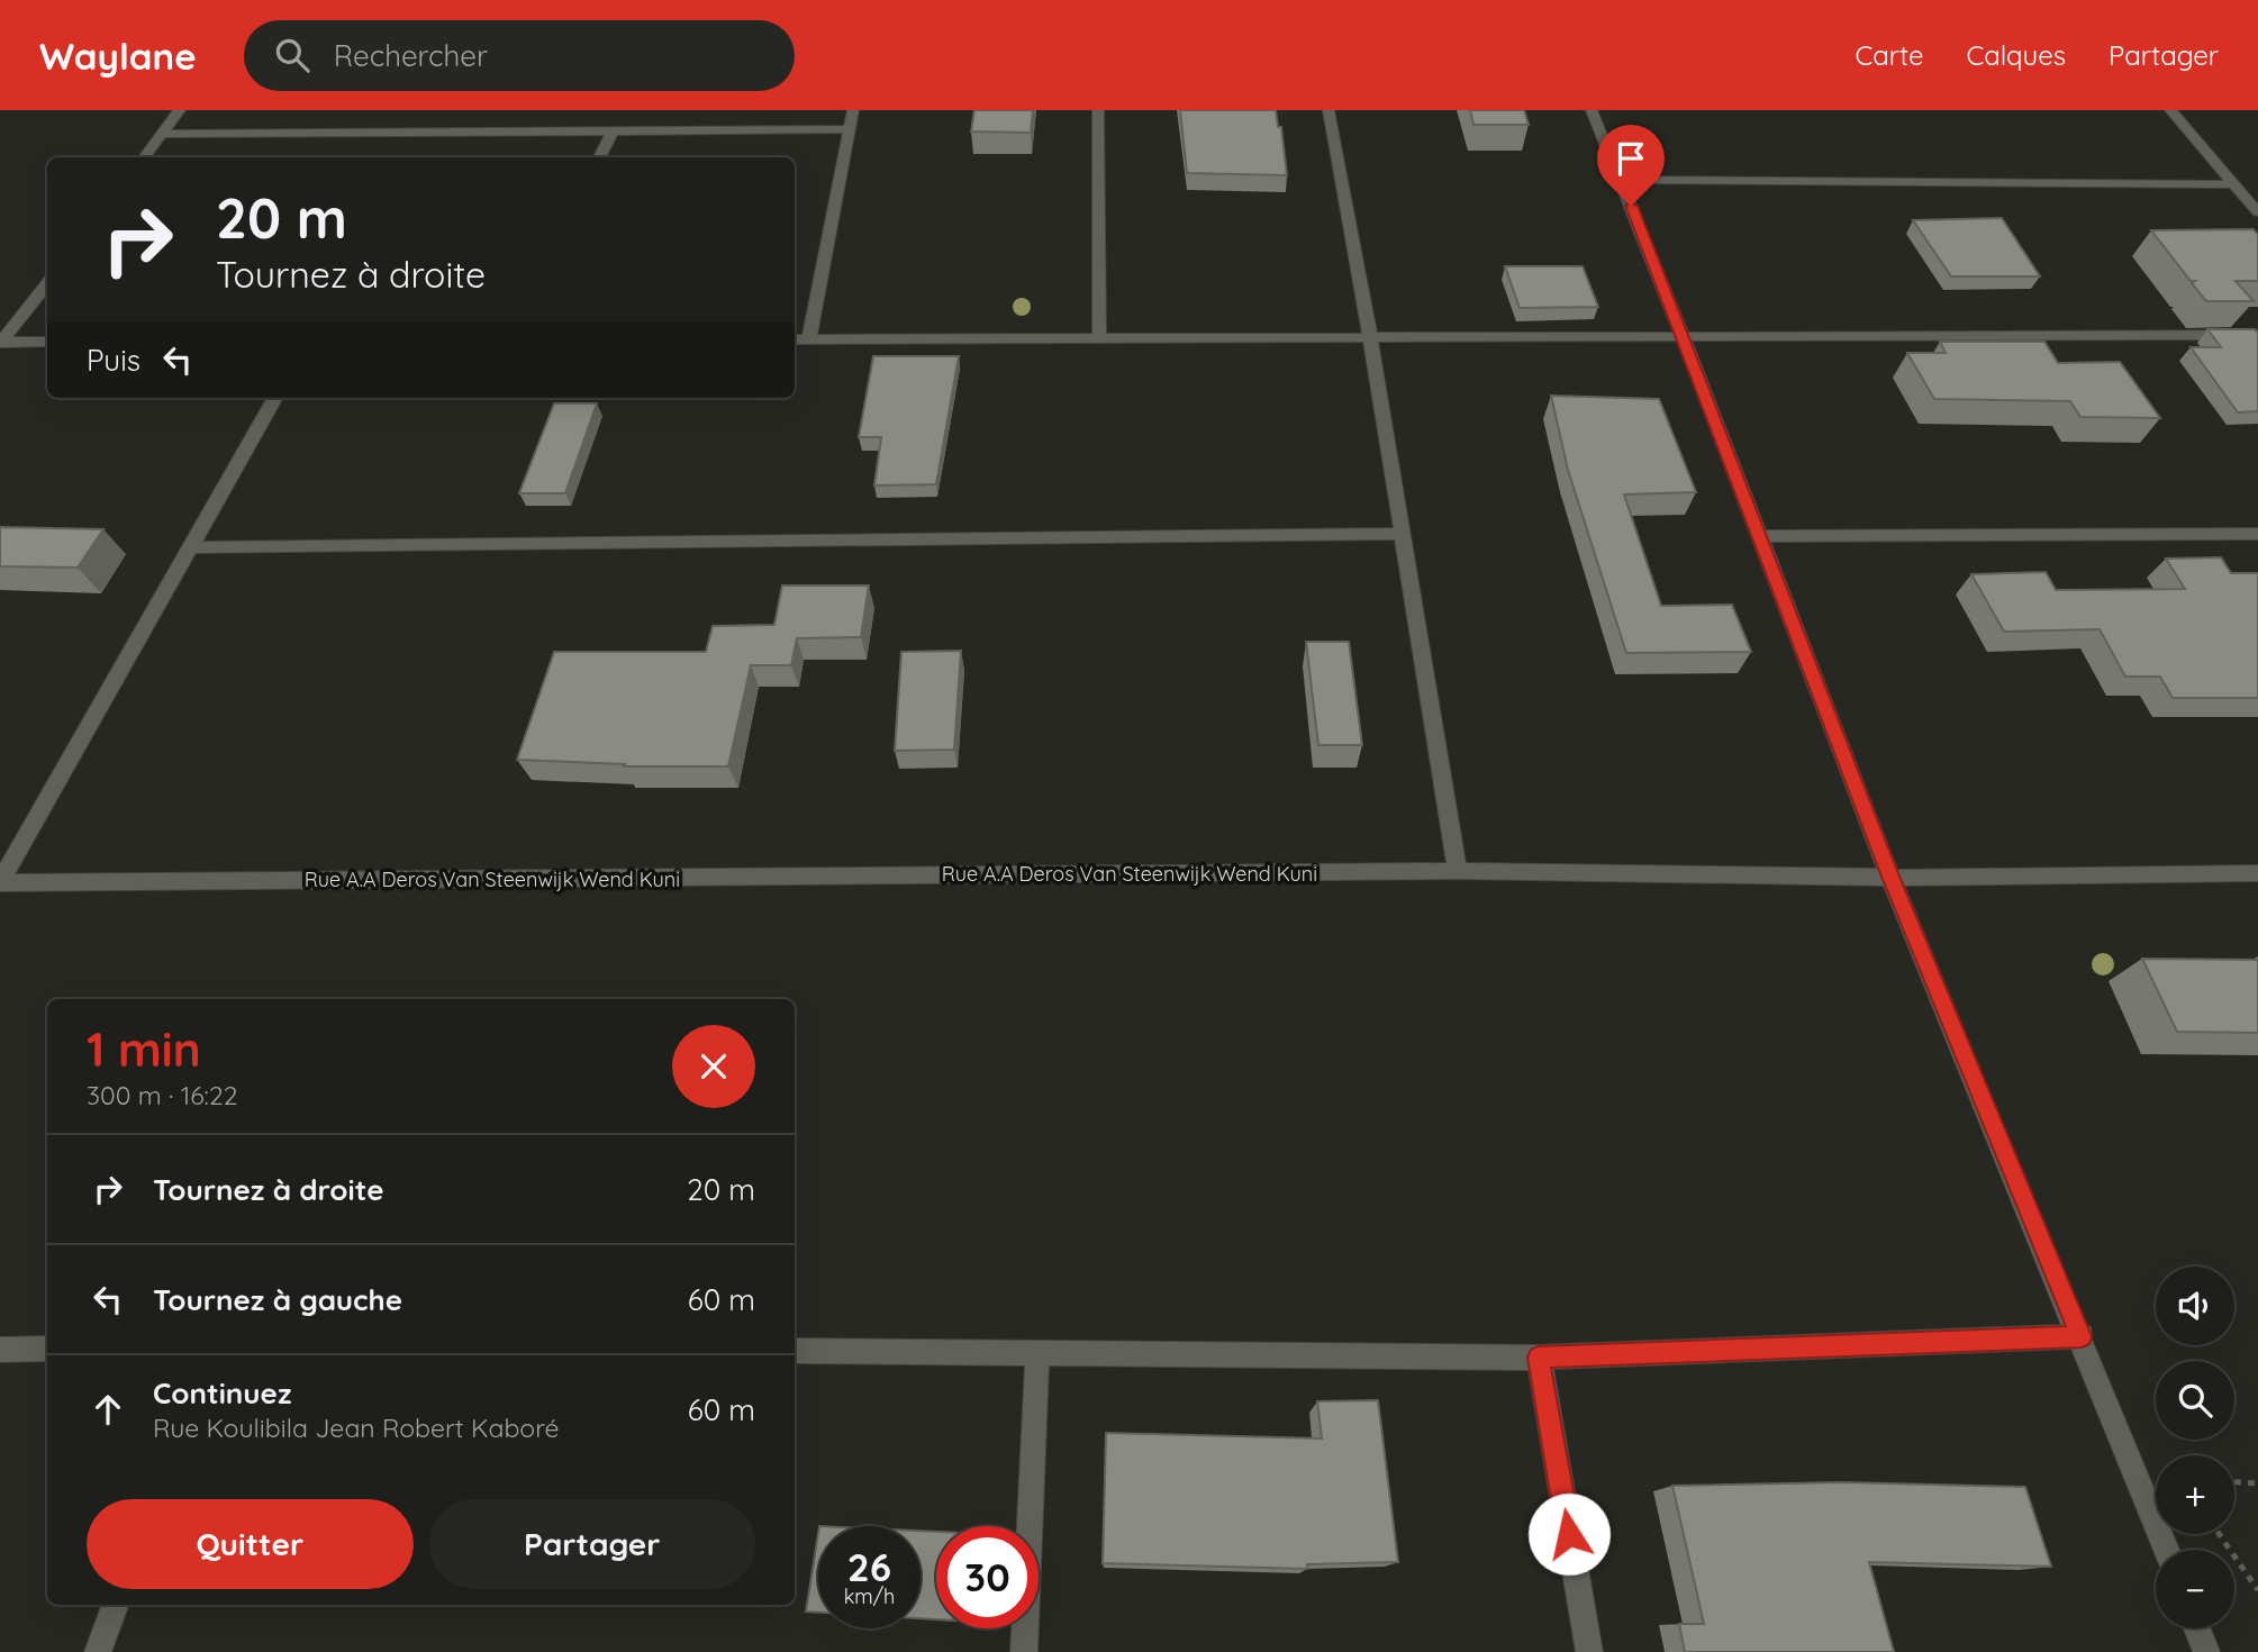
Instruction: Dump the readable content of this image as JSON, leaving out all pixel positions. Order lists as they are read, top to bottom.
{
  "streets": {
    "street": ["Rue A.A Deros Van Steenwijk Wend Kuni"]
  },
  "page": {
    "header": "Waylane",
    "search": "Rechercher",
    "nav": ["Carte", "Calques", "Partager"],
    "turn": ["20 m", "Tournez à droite"],
    "then": "Puis",
    "heading": ["1 min", "300 m · 16:22"],
    "list": [
      {
        "name": "Tournez à droite",
        "value": "20 m"
      },
      {
        "name": "Tournez à gauche",
        "value": "60 m"
      },
      {
        "name": "Continuez",
        "note": "Rue Koulibila Jean Robert Kaboré",
        "value": "60 m"
      }
    ],
    "map_buttons": ["+", "−"],
    "buttons": ["Quitter", "Partager"],
    "speed": "26 km/h",
    "limit": "30"
  }
}
